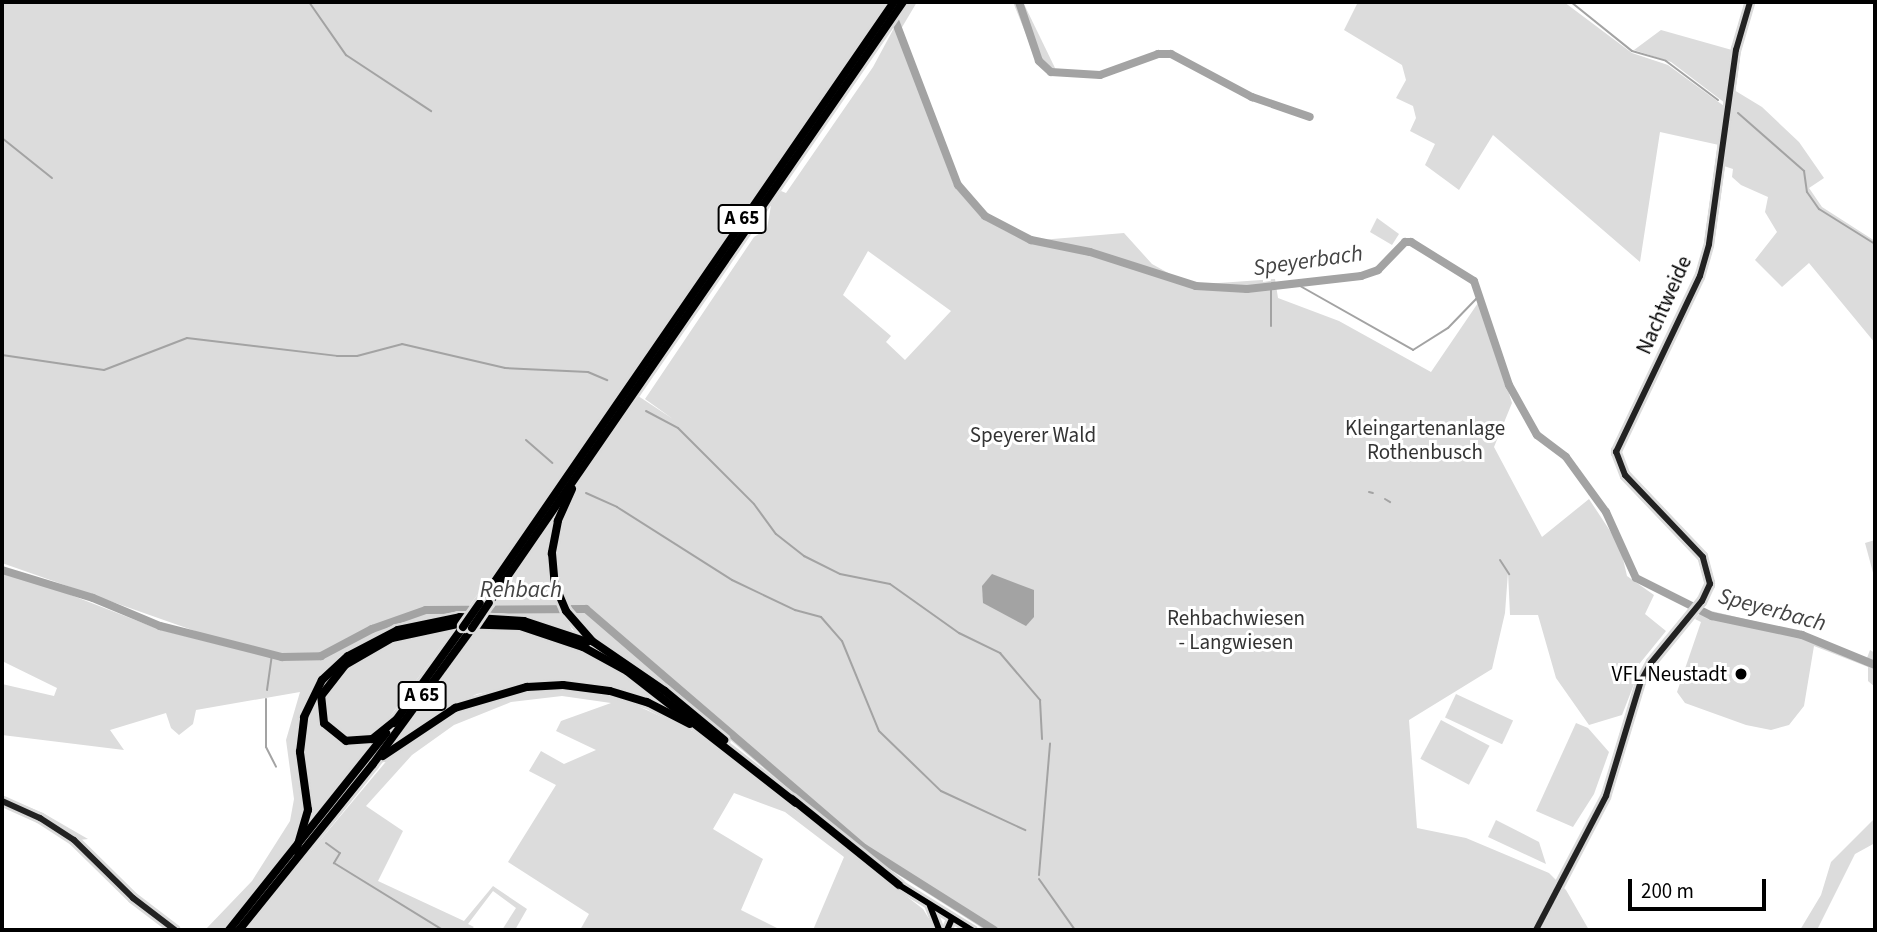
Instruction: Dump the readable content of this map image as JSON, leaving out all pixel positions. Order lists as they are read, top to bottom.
{
  "streets": {
    "highway": ["A 65"],
    "street": ["Nachtweide"]
  },
  "water": ["Speyerbach", "Rehbach"],
  "parks": ["Kleingartenanlage Rothenbusch", "Speyerer Wald", "Rehbachwiesen - Langwiesen"],
  "places": ["VFL Neustadt"],
  "scale_bar": "200 m"
}
